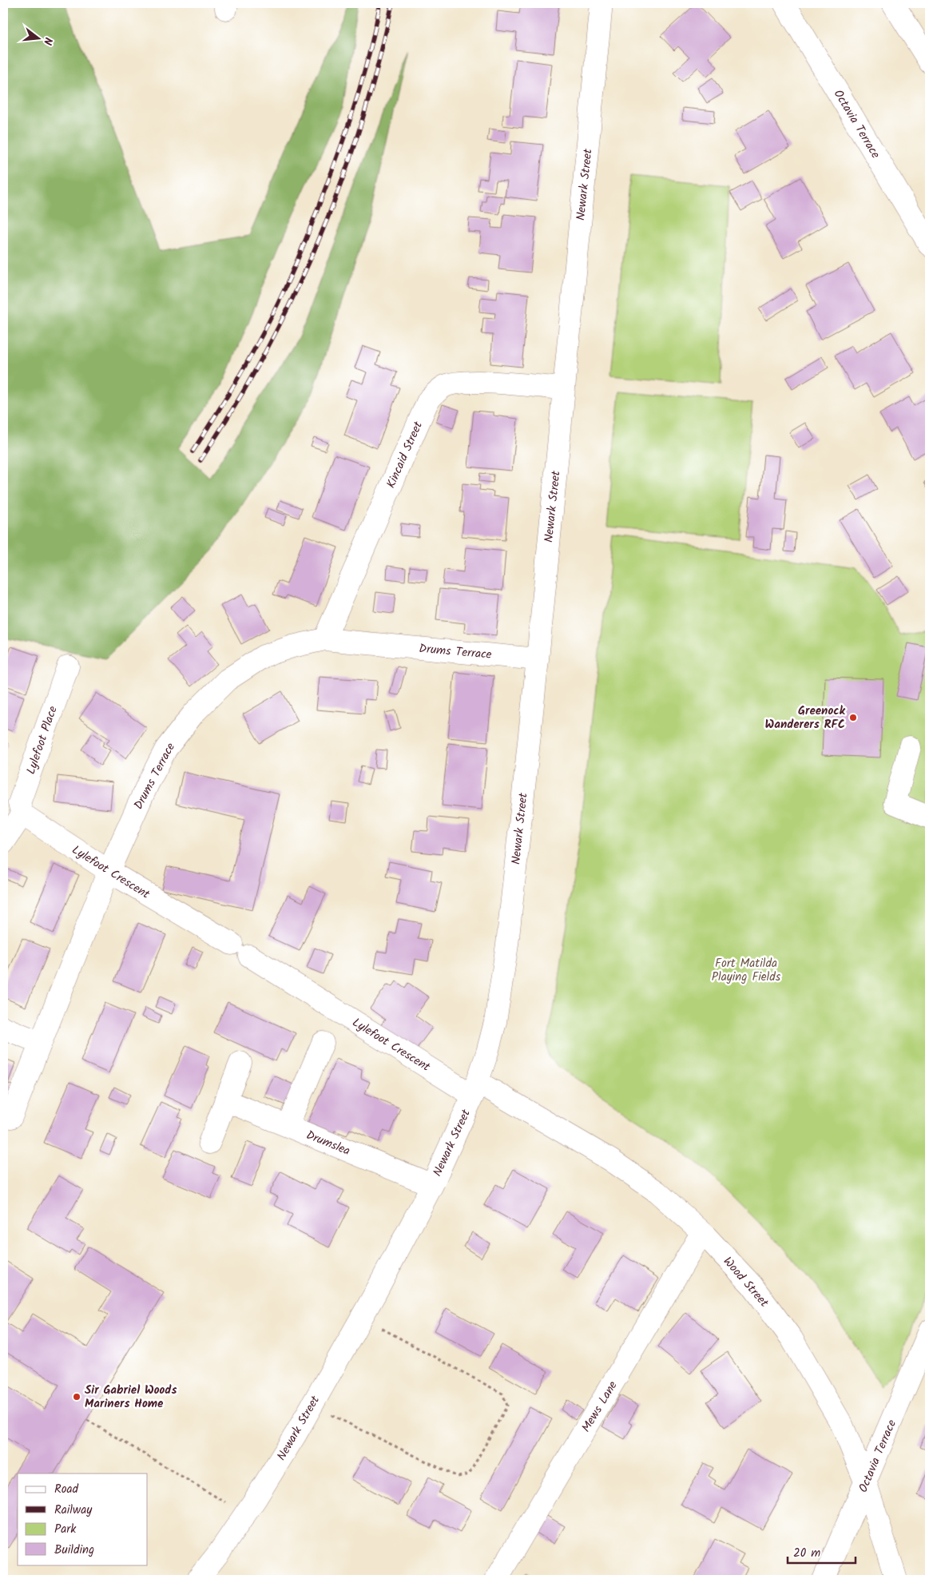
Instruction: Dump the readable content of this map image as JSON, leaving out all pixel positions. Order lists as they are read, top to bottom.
{
  "streets": {
    "street": [
      "Octavia Terrace",
      "Newark Street",
      "Kincaid Street",
      "Drums Terrace",
      "Lylefoot Place",
      "Lylefoot Crescent",
      "Drumslea",
      "Wood Street",
      "Mews Lane"
    ]
  },
  "crossings": [
    ["Octavia Terrace", "Wood Street"],
    ["Newark Street", "Kincaid Street"],
    ["Newark Street", "Drums Terrace"],
    ["Newark Street", "Lylefoot Crescent"],
    ["Newark Street", "Drumslea"],
    ["Newark Street", "Wood Street"],
    ["Kincaid Street", "Drums Terrace"],
    ["Drums Terrace", "Lylefoot Crescent"],
    ["Lylefoot Place", "Lylefoot Crescent"],
    ["Lylefoot Crescent", "Wood Street"],
    ["Wood Street", "Mews Lane"]
  ],
  "parks": ["Fort Matilda Playing Fields"],
  "places": ["Greenock Wanderers RFC", "Sir Gabriel Woods Mariners Home"],
  "legend": [
    "Road",
    "Railway",
    "Park",
    "Building"
  ],
  "scale_bar": "20 m",
  "north": "right"
}
